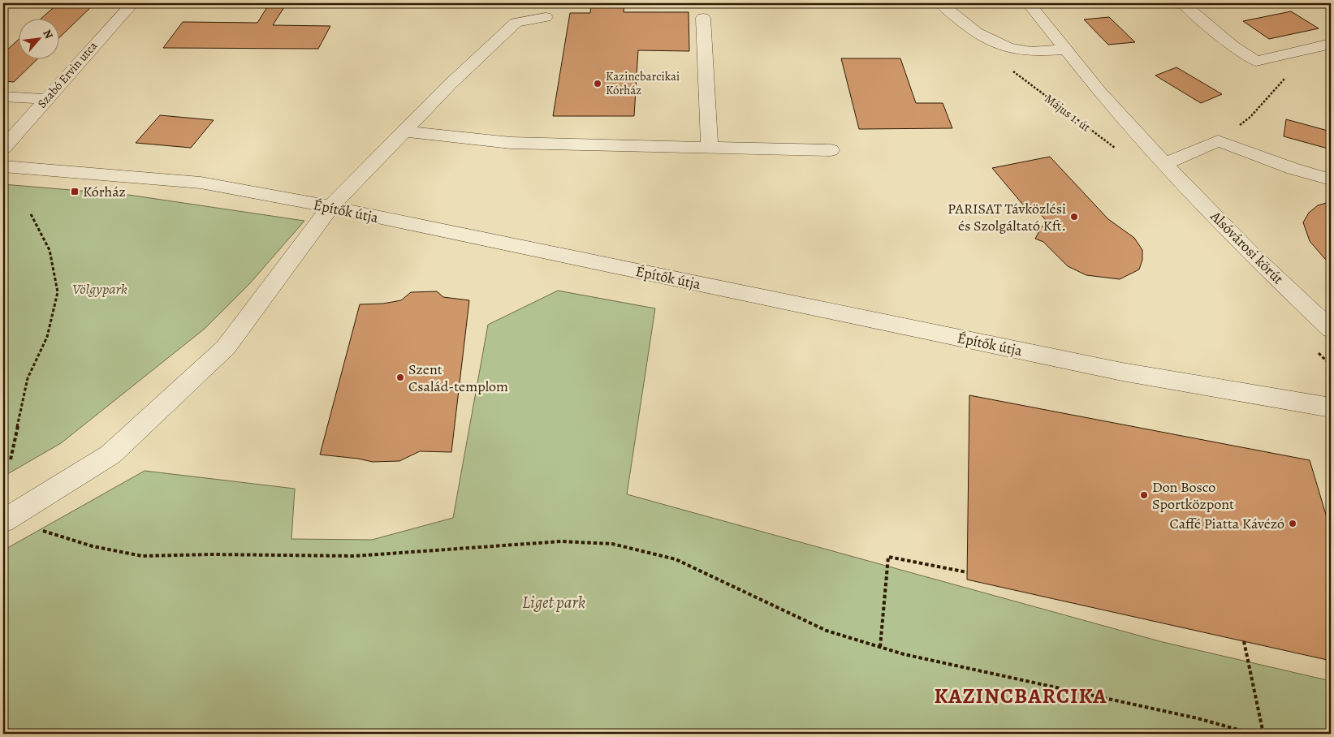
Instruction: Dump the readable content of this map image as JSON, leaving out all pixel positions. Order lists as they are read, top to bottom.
{
  "streets": {
    "street": ["Szabó Ervin utca", "Építők útja", "Alsóvárosi körút"],
    "path": ["Május 1. út"]
  },
  "districts": ["KAZINCBARCIKA"],
  "parks": ["Völgypark", "Liget park"],
  "places": {
    "other": [
      "Kazincbarcikai Kórház",
      "PARISAT Távközlési és Szolgáltató Kft.",
      "Szent Család-templom",
      "Don Bosco Sportközpont",
      "Caffé Piatta Kávézó"
    ],
    "transit": ["Kórház"]
  },
  "north": "top right"
}
